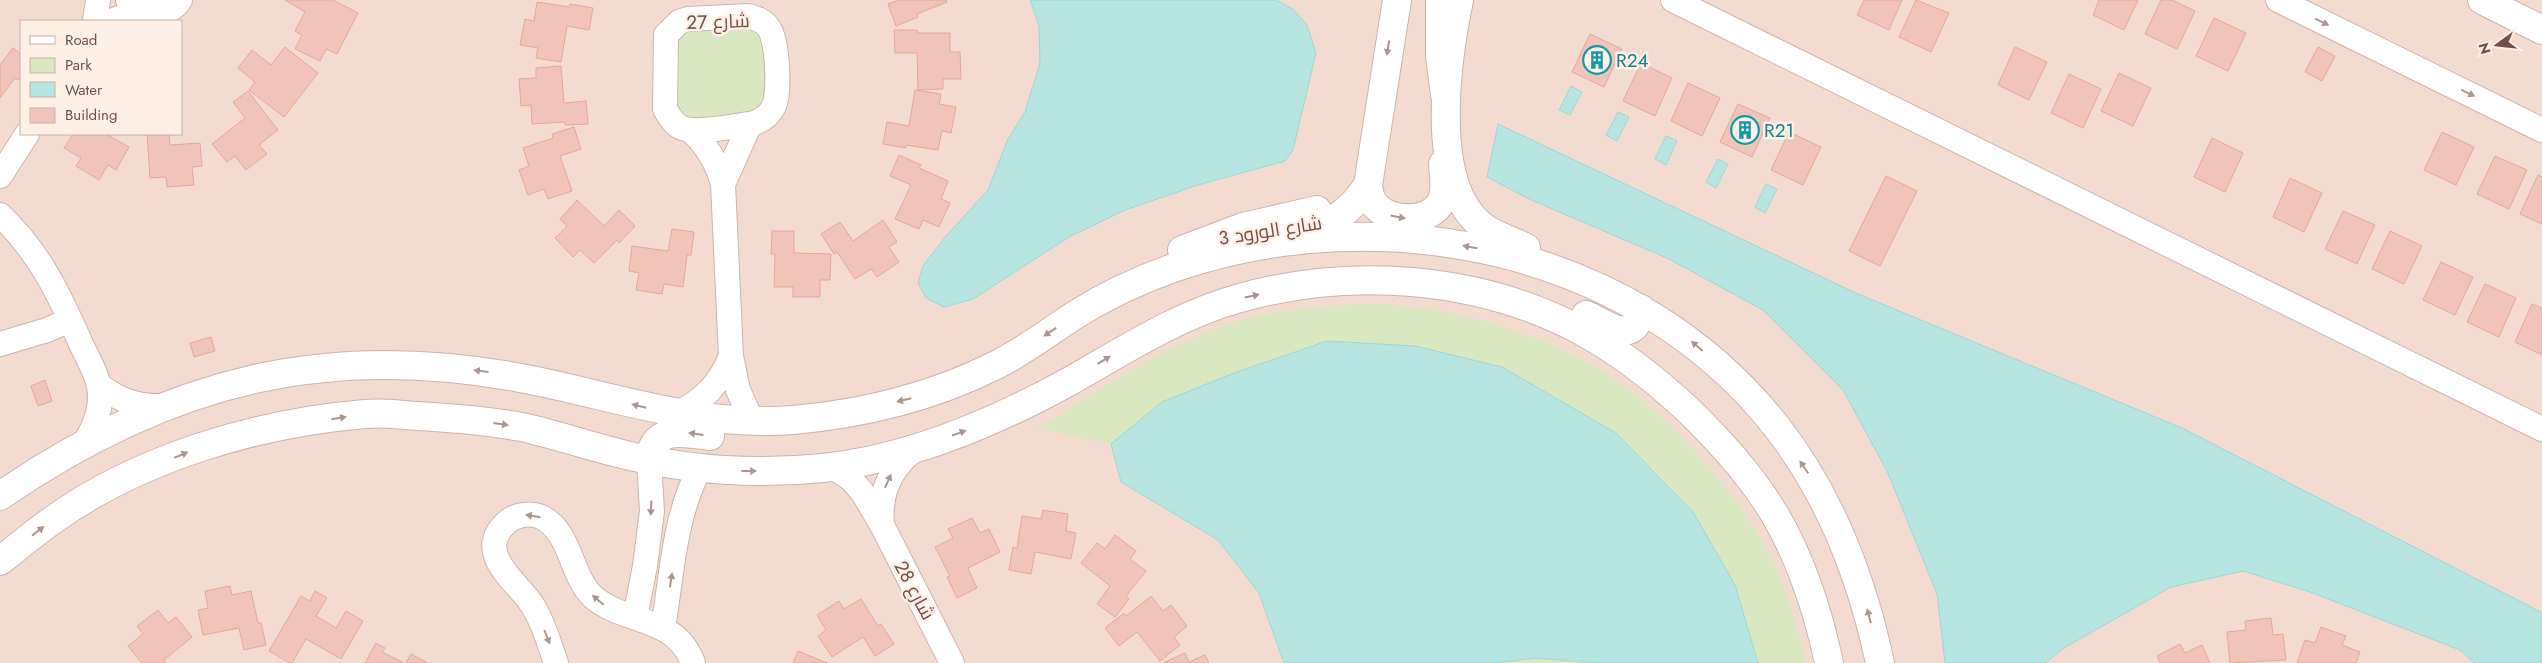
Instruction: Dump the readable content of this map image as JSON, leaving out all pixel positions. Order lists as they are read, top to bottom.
{
  "streets": {
    "street": ["شارع 27", "شارع الورود 3", "شارع 28"]
  },
  "places": {
    "building": ["R24", "R21"]
  },
  "legend": [
    "Road",
    "Park",
    "Water",
    "Building"
  ],
  "north": "left"
}
